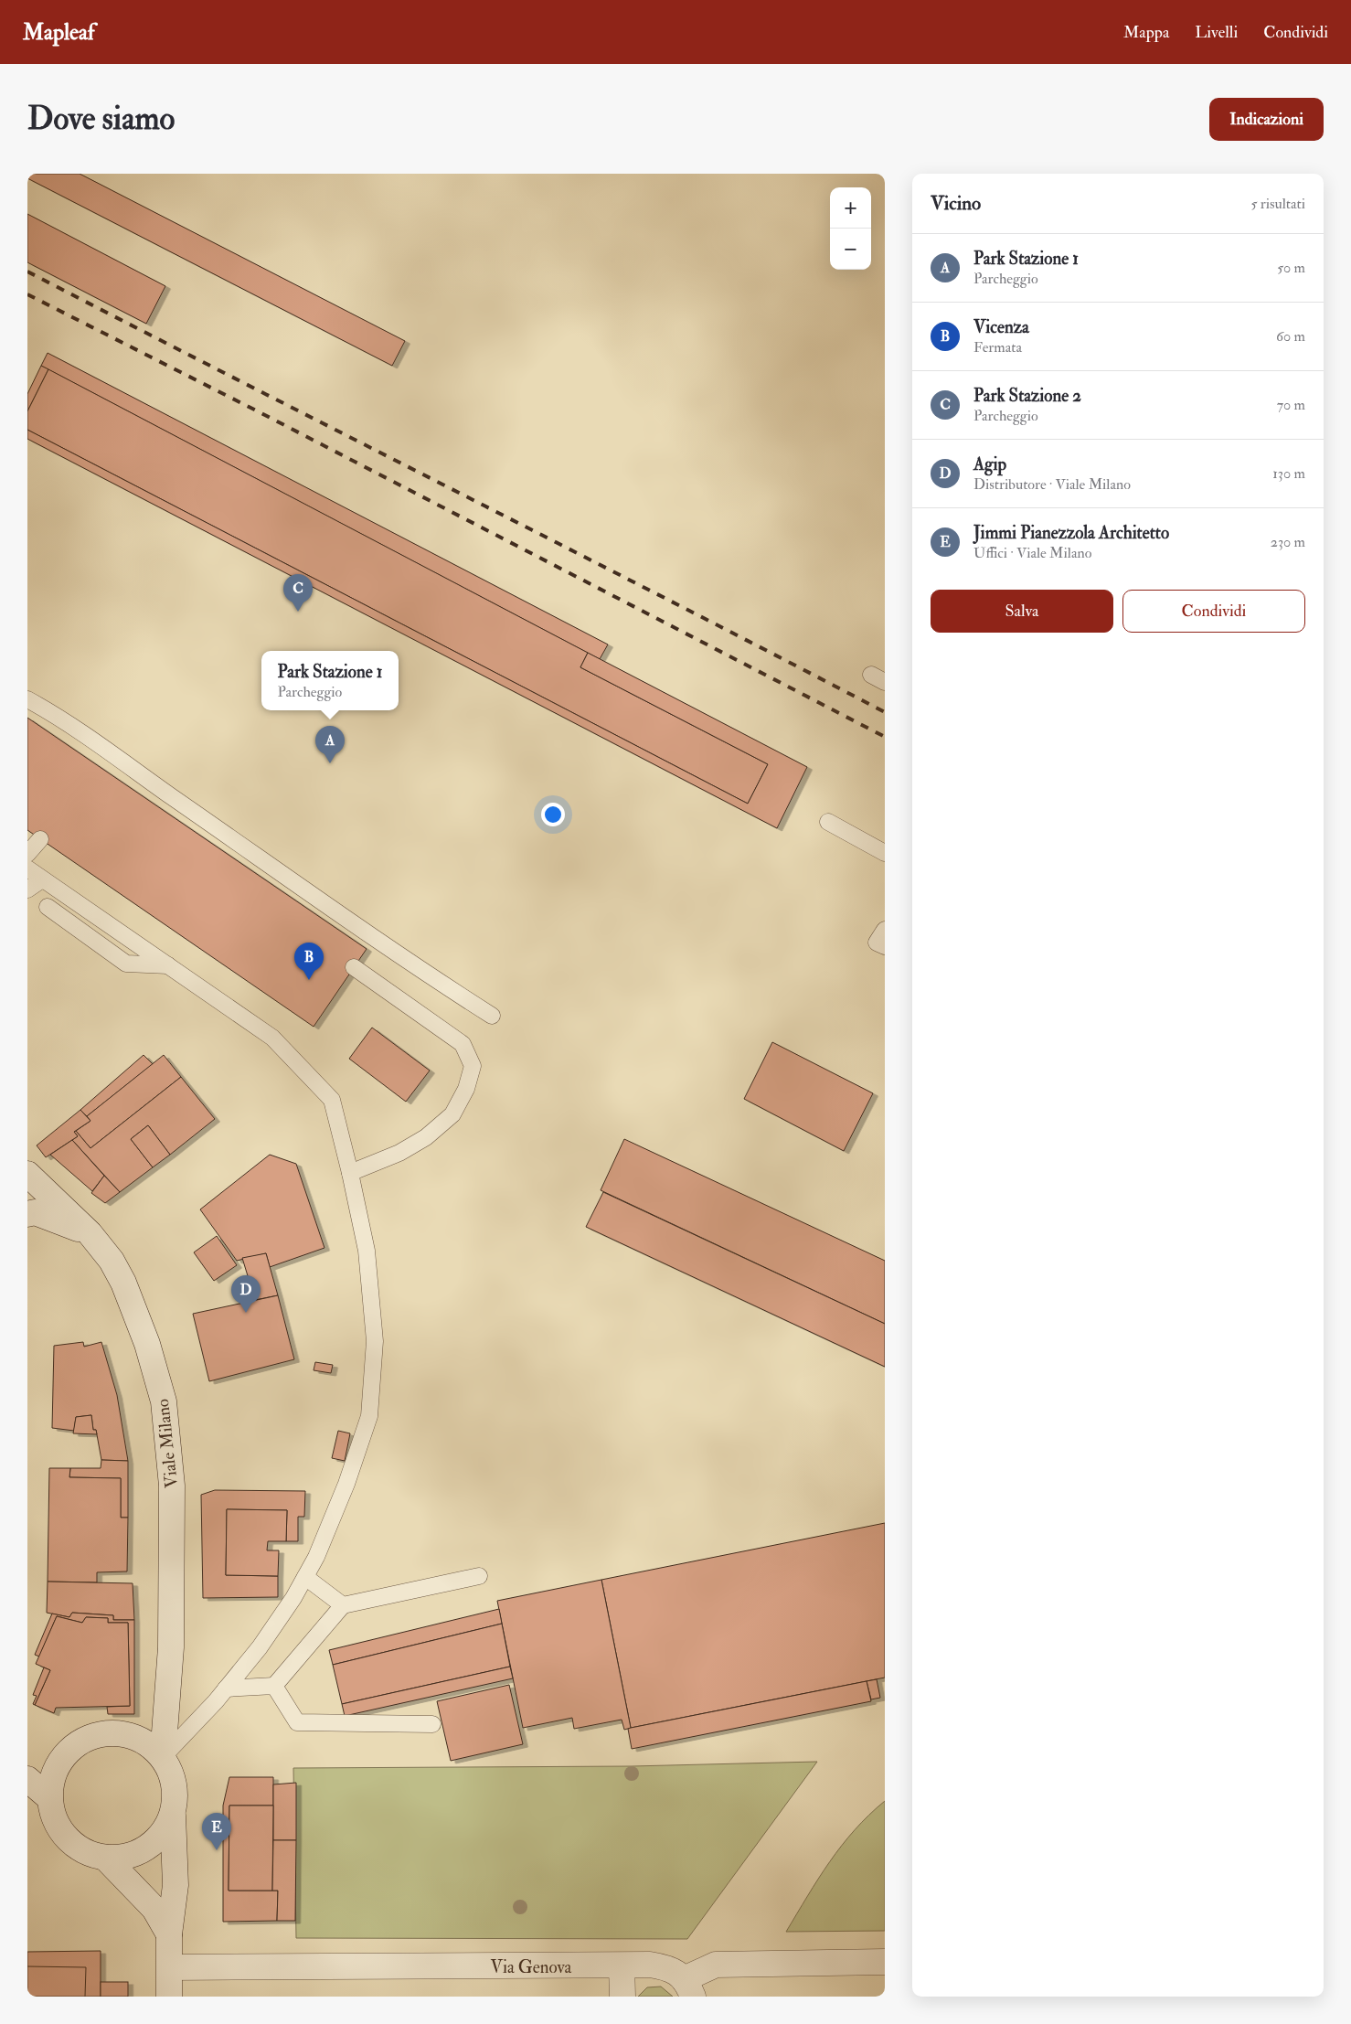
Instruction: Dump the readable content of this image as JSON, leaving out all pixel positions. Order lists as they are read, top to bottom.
{
  "streets": {
    "main road": ["Viale Milano", "Via Genova"]
  },
  "page": {
    "header": "Mapleaf",
    "nav": ["Mappa", "Livelli", "Condividi"],
    "buttons": [
      "Indicazioni",
      ["Salva", "Condividi"]
    ],
    "title": "Dove siamo",
    "heading": ["Vicino", "5 risultati"],
    "map_buttons": ["+", "−"],
    "list": [
      {
        "mark": "A",
        "name": "Park Stazione 1",
        "note": "Parcheggio",
        "value": "50 m"
      },
      {
        "mark": "B",
        "name": "Vicenza",
        "note": "Fermata",
        "value": "60 m"
      },
      {
        "mark": "C",
        "name": "Park Stazione 2",
        "note": "Parcheggio",
        "value": "70 m"
      },
      {
        "mark": "D",
        "name": "Agip",
        "note": "Distributore · Viale Milano",
        "value": "130 m"
      },
      {
        "mark": "E",
        "name": "Jimmi Pianezzola Architetto",
        "note": "Uffici · Viale Milano",
        "value": "230 m"
      }
    ],
    "pins": [
      "C",
      "A",
      "B",
      "D",
      "E"
    ],
    "popup": ["Park Stazione 1", "Parcheggio"]
  }
}
